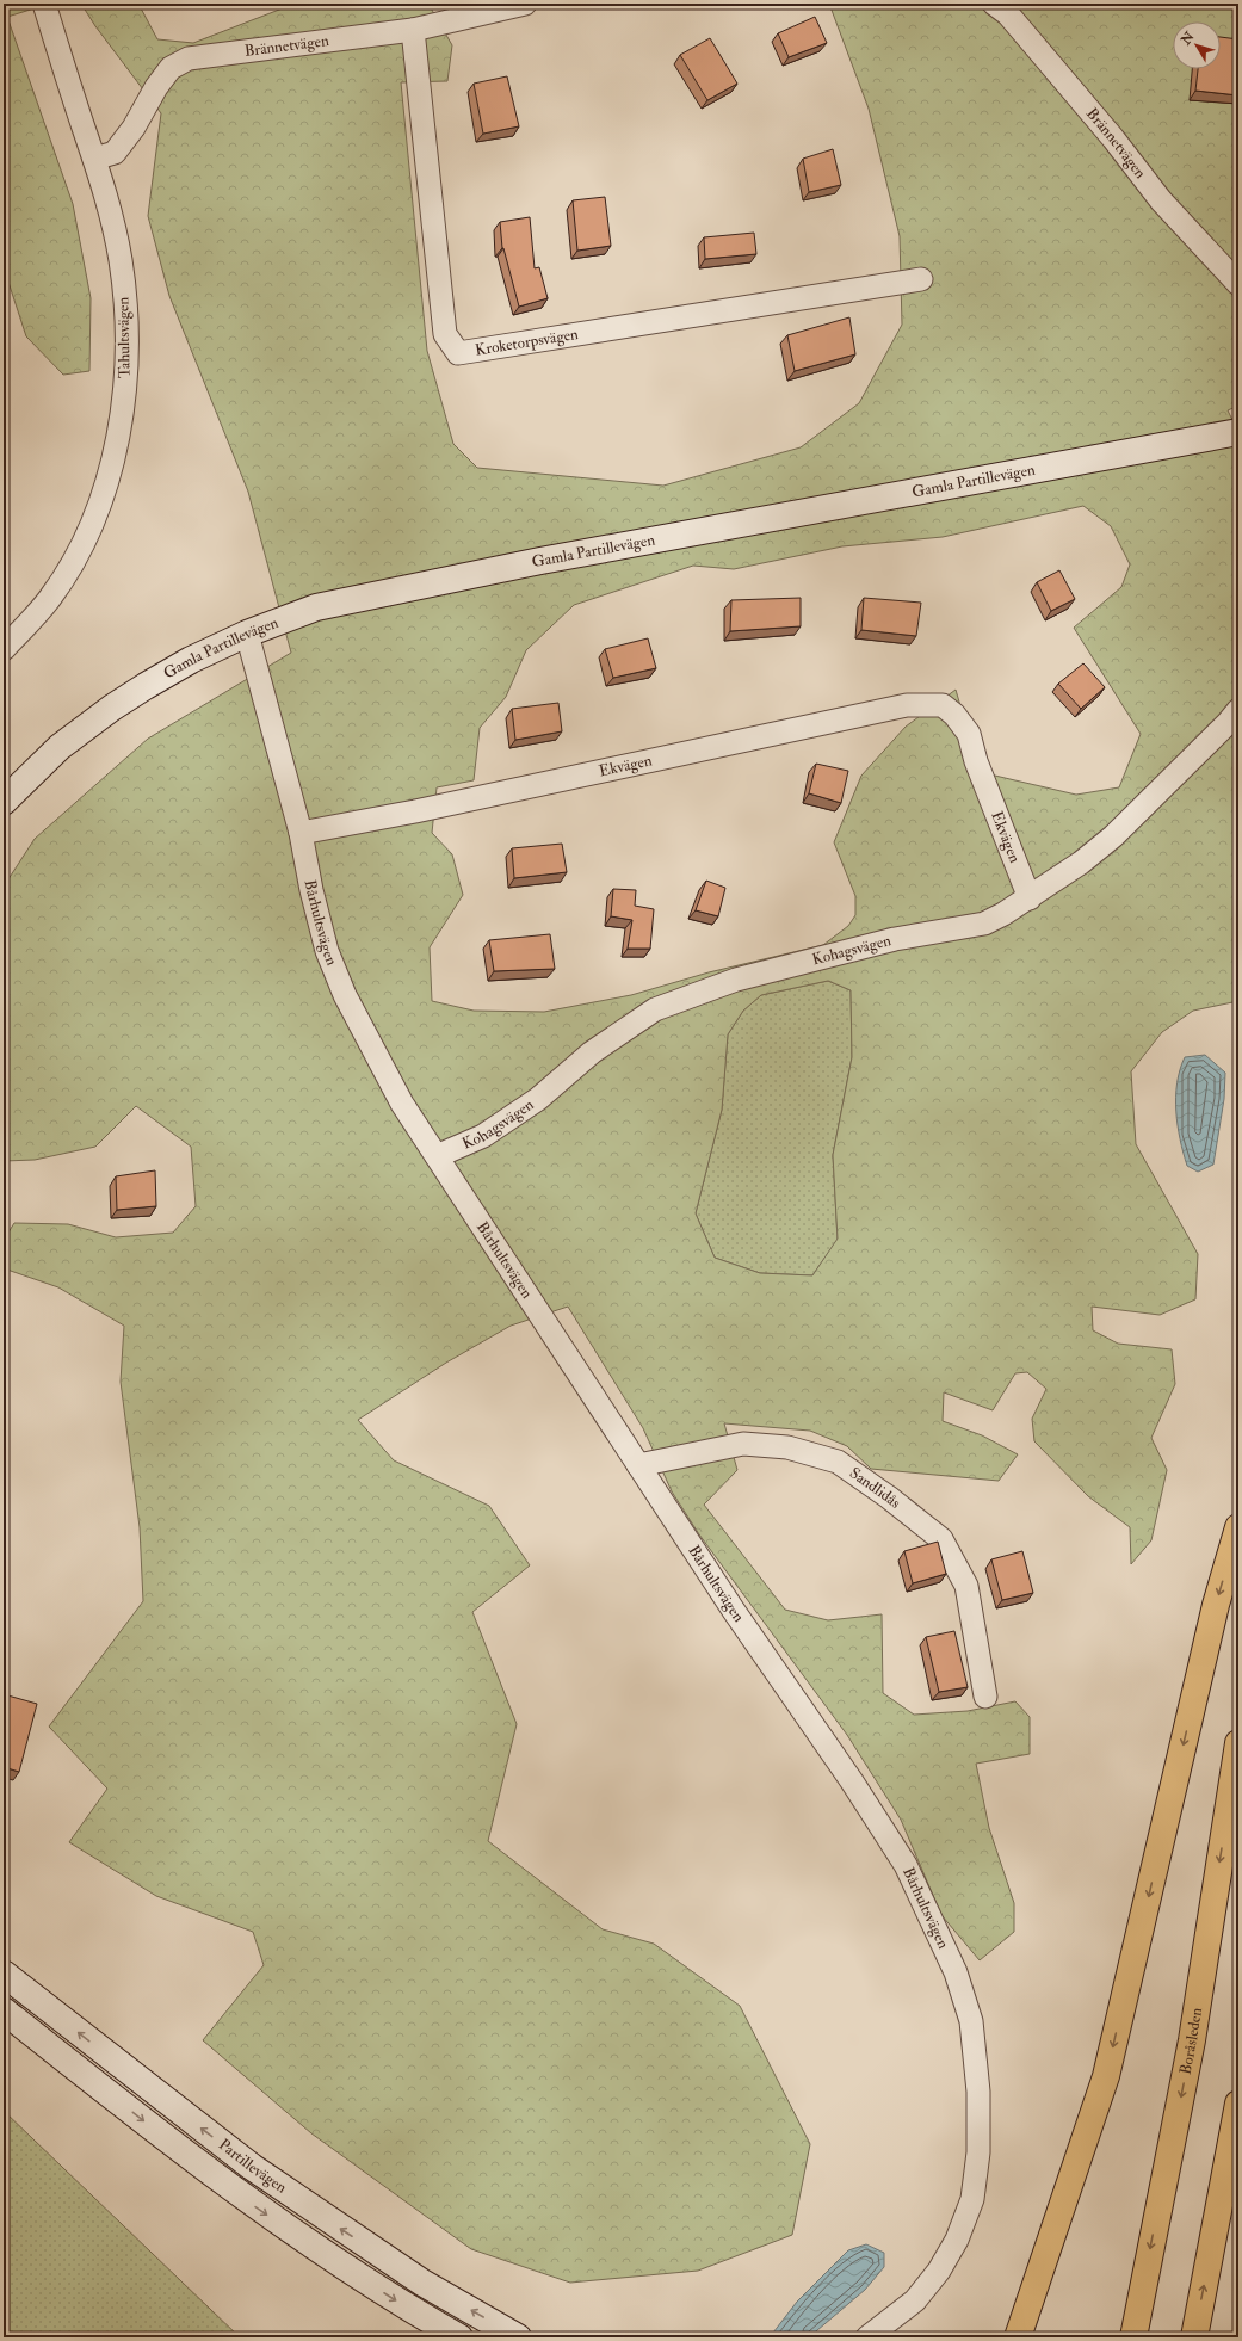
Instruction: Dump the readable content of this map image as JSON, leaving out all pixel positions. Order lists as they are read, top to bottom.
{
  "streets": {
    "highway": ["Boråsleden"],
    "street": [
      "Brännetvägen",
      "Tahultsvägen",
      "Kroketorpsvägen",
      "Gamla Partillevägen",
      "Ekvägen",
      "Bårhultsvägen",
      "Kohagsvägen",
      "Sandlidås",
      "Partillevägen"
    ]
  },
  "crossings": [
    ["Brännetvägen", "Tahultsvägen"],
    ["Brännetvägen", "Kroketorpsvägen"],
    ["Ekvägen", "Bårhultsvägen"],
    ["Ekvägen", "Kohagsvägen"],
    ["Bårhultsvägen", "Kohagsvägen"],
    ["Bårhultsvägen", "Sandlidås"]
  ],
  "north": "top left"
}
